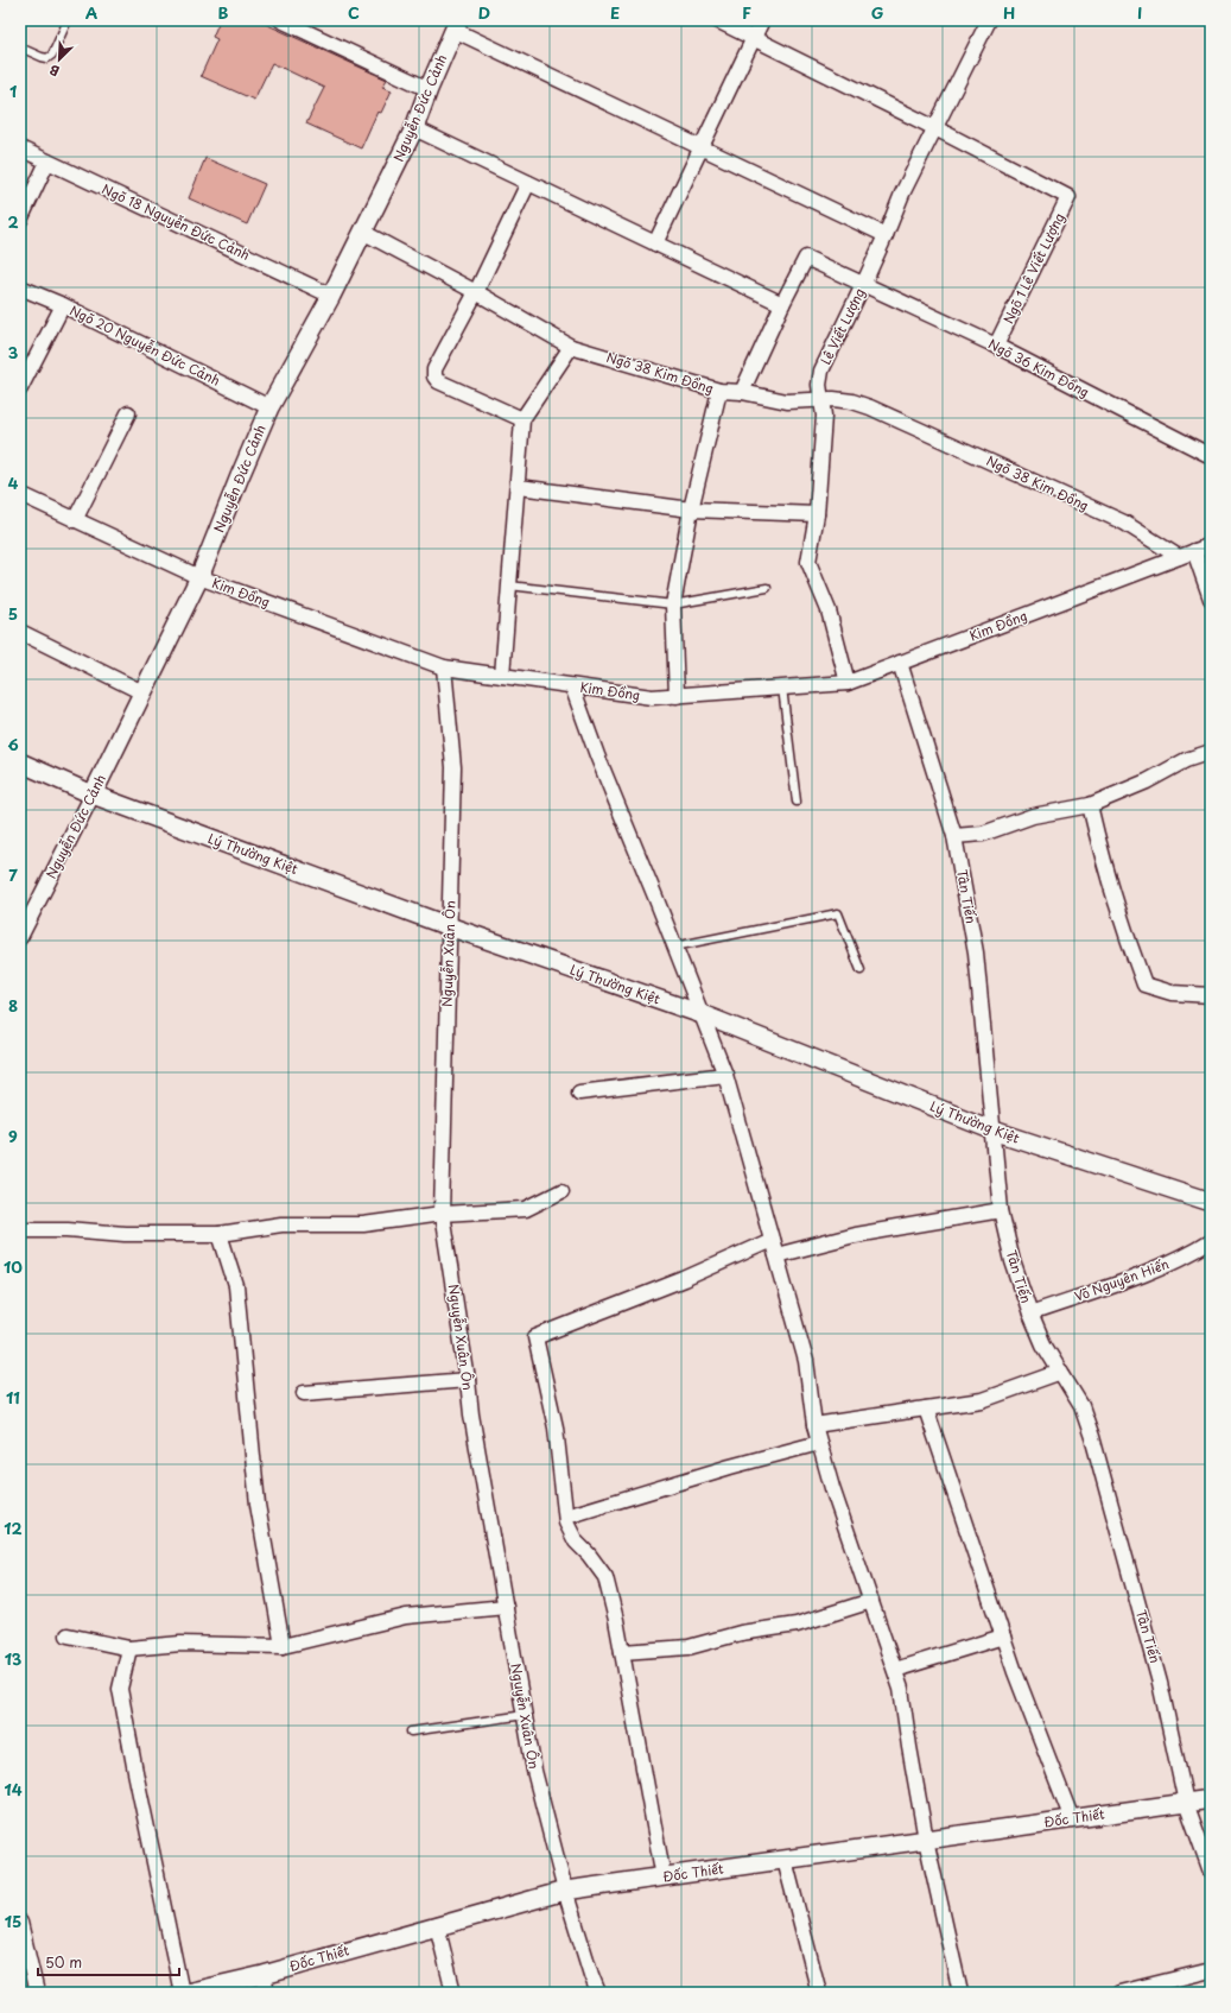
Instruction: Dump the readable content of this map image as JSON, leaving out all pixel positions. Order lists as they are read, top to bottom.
{
  "streets": {
    "street": [
      "Nguyễn Đức Cảnh",
      "Ngõ 18 Nguyễn Đức Cảnh",
      "Ngõ 1 Lê Viết Lượng",
      "Lê Viết Lượng",
      "Ngõ 20 Nguyễn Đức Cảnh",
      "Ngõ 36 Kim Đồng",
      "Ngõ 38 Kim Đồng",
      "Kim Đồng",
      "Lý Thường Kiệt",
      "Tân Tiến",
      "Nguyễn Xuân Ôn",
      "Võ Nguyên Hiến",
      "Đốc Thiết"
    ]
  },
  "crossings": [
    ["Nguyễn Đức Cảnh", "Ngõ 18 Nguyễn Đức Cảnh"],
    ["Nguyễn Đức Cảnh", "Ngõ 20 Nguyễn Đức Cảnh"],
    ["Nguyễn Đức Cảnh", "Ngõ 38 Kim Đồng"],
    ["Nguyễn Đức Cảnh", "Kim Đồng"],
    ["Nguyễn Đức Cảnh", "Lý Thường Kiệt"],
    ["Ngõ 1 Lê Viết Lượng", "Lê Viết Lượng"],
    ["Ngõ 1 Lê Viết Lượng", "Ngõ 36 Kim Đồng"],
    ["Lê Viết Lượng", "Ngõ 36 Kim Đồng"],
    ["Lê Viết Lượng", "Ngõ 38 Kim Đồng"],
    ["Lê Viết Lượng", "Kim Đồng"],
    ["Ngõ 38 Kim Đồng", "Kim Đồng"],
    ["Kim Đồng", "Tân Tiến"],
    ["Kim Đồng", "Nguyễn Xuân Ôn"],
    ["Lý Thường Kiệt", "Tân Tiến"],
    ["Lý Thường Kiệt", "Nguyễn Xuân Ôn"],
    ["Tân Tiến", "Võ Nguyên Hiến"],
    ["Tân Tiến", "Đốc Thiết"],
    ["Nguyễn Xuân Ôn", "Đốc Thiết"]
  ],
  "scale_bar": "50 m",
  "north": "bottom left",
  "grid": {
    "columns": [
      "A",
      "B",
      "C",
      "D",
      "E",
      "F",
      "G",
      "H",
      "I"
    ],
    "rows": [
      "1",
      "2",
      "3",
      "4",
      "5",
      "6",
      "7",
      "8",
      "9",
      "10",
      "11",
      "12",
      "13",
      "14",
      "15"
    ]
  }
}
